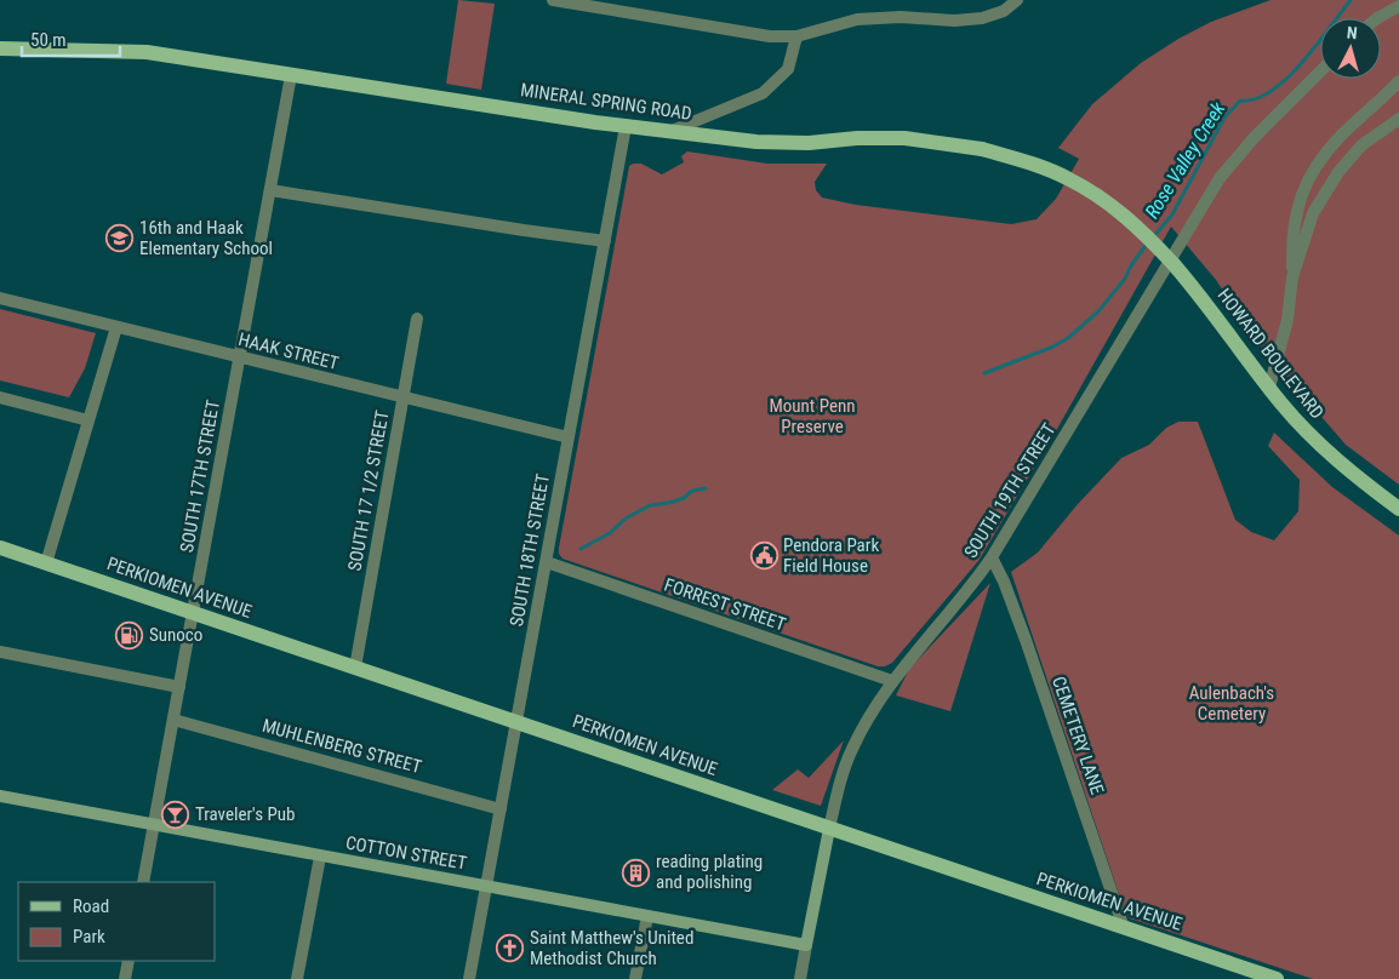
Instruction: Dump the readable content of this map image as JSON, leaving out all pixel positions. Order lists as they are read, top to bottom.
{
  "streets": {
    "main road": ["MINERAL SPRING ROAD", "HOWARD BOULEVARD", "PERKIOMEN AVENUE"],
    "street": [
      "HAAK STREET",
      "SOUTH 17TH STREET",
      "SOUTH 17 1/2 STREET",
      "SOUTH 19TH STREET",
      "SOUTH 18TH STREET",
      "FORREST STREET",
      "CEMETERY LANE",
      "MUHLENBERG STREET",
      "COTTON STREET"
    ]
  },
  "crossings": [
    ["MINERAL SPRING ROAD", "HOWARD BOULEVARD"],
    ["MINERAL SPRING ROAD", "SOUTH 17TH STREET"],
    ["MINERAL SPRING ROAD", "SOUTH 18TH STREET"],
    ["HAAK STREET", "SOUTH 17TH STREET"],
    ["HAAK STREET", "SOUTH 17 1/2 STREET"],
    ["HAAK STREET", "SOUTH 18TH STREET"],
    ["SOUTH 17TH STREET", "PERKIOMEN AVENUE"],
    ["SOUTH 17TH STREET", "MUHLENBERG STREET"],
    ["SOUTH 17TH STREET", "COTTON STREET"],
    ["SOUTH 17 1/2 STREET", "PERKIOMEN AVENUE"],
    ["SOUTH 19TH STREET", "PERKIOMEN AVENUE"],
    ["SOUTH 19TH STREET", "FORREST STREET"],
    ["SOUTH 19TH STREET", "CEMETERY LANE"],
    ["SOUTH 19TH STREET", "COTTON STREET"],
    ["SOUTH 18TH STREET", "PERKIOMEN AVENUE"],
    ["SOUTH 18TH STREET", "FORREST STREET"],
    ["SOUTH 18TH STREET", "MUHLENBERG STREET"],
    ["SOUTH 18TH STREET", "COTTON STREET"],
    ["PERKIOMEN AVENUE", "CEMETERY LANE"]
  ],
  "water": ["Rose Valley Creek"],
  "parks": ["Mount Penn Preserve", "Aulenbach's Cemetery"],
  "places": {
    "school or university": ["16th and Haak Elementary School"],
    "public building": ["Pendora Park Field House"],
    "fuel station": ["Sunoco"],
    "bar": ["Traveler's Pub"],
    "building": ["reading plating and polishing"],
    "church": ["Saint Matthew's United Methodist Church"]
  },
  "legend": ["Road", "Park"],
  "scale_bar": "50 m",
  "north": "top"
}
